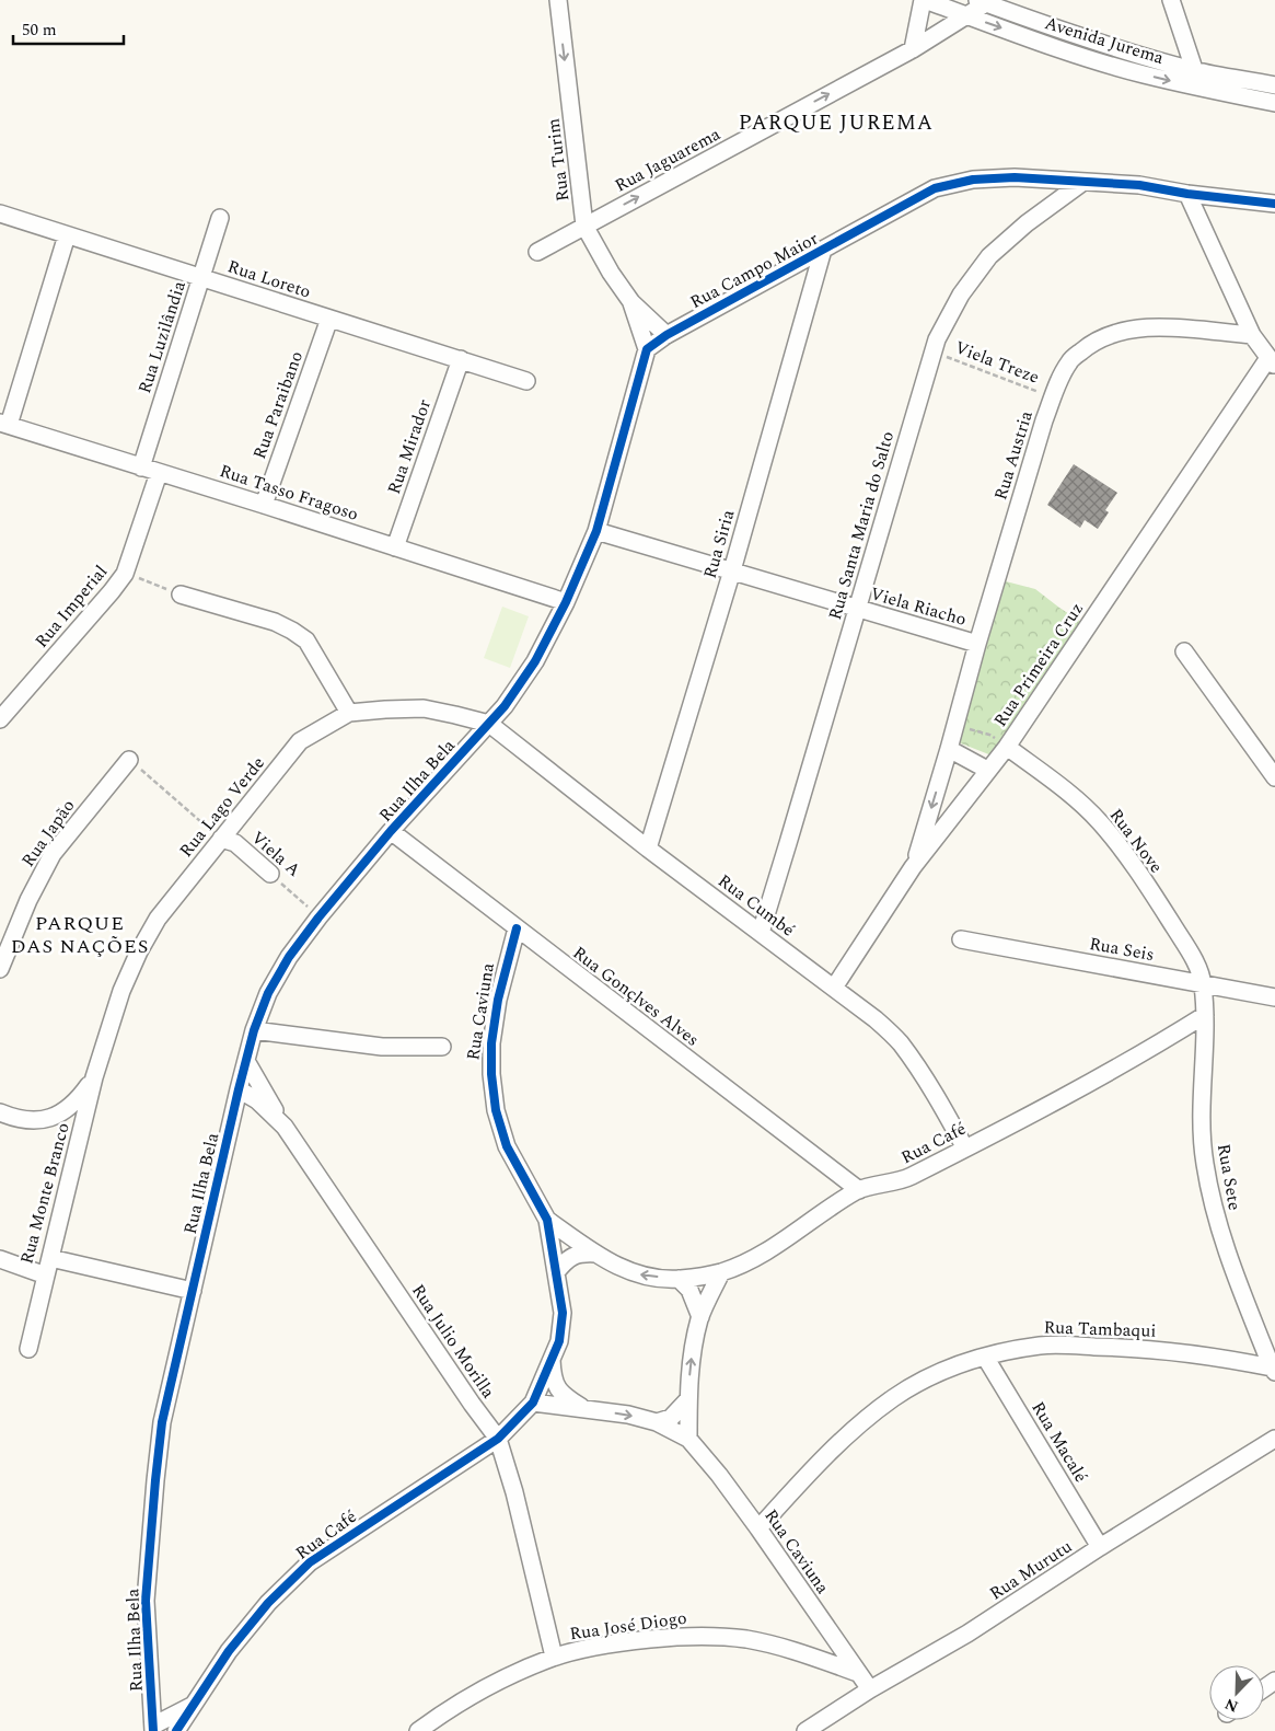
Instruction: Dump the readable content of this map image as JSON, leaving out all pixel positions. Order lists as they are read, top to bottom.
{
  "streets": {
    "street": [
      "Avenida Jurema",
      "Rua Turim",
      "Rua Jaguarema",
      "Rua Campo Maior",
      "Rua Loreto",
      "Rua Luzilândia",
      "Rua Paraibano",
      "Rua Mirador",
      "Rua Austria",
      "Rua Tasso Fragoso",
      "Rua Santa Maria do Salto",
      "Rua Siria",
      "Rua Imperial",
      "Viela Riacho",
      "Rua Primeira Cruz",
      "Rua Ilha Bela",
      "Rua Lago Verde",
      "Rua Japão",
      "Rua Nove",
      "Viela A",
      "Rua Cumbé",
      "Rua Seis",
      "Rua Gonçlves Alves",
      "Rua Caviuna",
      "Rua Café",
      "Rua Sete",
      "Rua Monte Branco",
      "Rua Tambaqui",
      "Rua Julio Morilla",
      "Rua Macalé",
      "Rua Murutu",
      "Rua José Diogo"
    ],
    "path": ["Viela Treze"]
  },
  "crossings": [
    ["Avenida Jurema", "Rua Jaguarema"],
    ["Rua Turim", "Rua Jaguarema"],
    ["Rua Turim", "Rua Campo Maior"],
    ["Rua Campo Maior", "Rua Santa Maria do Salto"],
    ["Rua Campo Maior", "Rua Siria"],
    ["Rua Loreto", "Rua Luzilândia"],
    ["Rua Loreto", "Rua Paraibano"],
    ["Rua Loreto", "Rua Mirador"],
    ["Rua Luzilândia", "Rua Tasso Fragoso"],
    ["Viela Treze", "Rua Austria"],
    ["Viela Treze", "Rua Santa Maria do Salto"],
    ["Rua Paraibano", "Rua Tasso Fragoso"],
    ["Rua Mirador", "Rua Tasso Fragoso"],
    ["Rua Austria", "Viela Riacho"],
    ["Rua Austria", "Rua Primeira Cruz"],
    ["Rua Tasso Fragoso", "Rua Imperial"],
    ["Rua Santa Maria do Salto", "Viela Riacho"],
    ["Rua Santa Maria do Salto", "Rua Cumbé"],
    ["Rua Siria", "Viela Riacho"],
    ["Rua Siria", "Rua Cumbé"],
    ["Rua Primeira Cruz", "Rua Nove"],
    ["Rua Primeira Cruz", "Rua Cumbé"],
    ["Rua Ilha Bela", "Rua Lago Verde"],
    ["Rua Ilha Bela", "Viela A"],
    ["Rua Ilha Bela", "Rua Cumbé"],
    ["Rua Ilha Bela", "Rua Gonçlves Alves"],
    ["Rua Ilha Bela", "Rua Café"],
    ["Rua Ilha Bela", "Rua Julio Morilla"],
    ["Rua Lago Verde", "Viela A"],
    ["Rua Lago Verde", "Rua Cumbé"],
    ["Rua Lago Verde", "Rua Monte Branco"],
    ["Rua Japão", "Viela A"],
    ["Rua Nove", "Rua Seis"],
    ["Rua Nove", "Rua Sete"],
    ["Rua Cumbé", "Rua Café"],
    ["Rua Seis", "Rua Sete"],
    ["Rua Gonçlves Alves", "Rua Caviuna"],
    ["Rua Gonçlves Alves", "Rua Café"],
    ["Rua Caviuna", "Rua Café"],
    ["Rua Caviuna", "Rua Tambaqui"],
    ["Rua Caviuna", "Rua Murutu"],
    ["Rua Caviuna", "Rua José Diogo"],
    ["Rua Café", "Rua Sete"],
    ["Rua Café", "Rua Julio Morilla"],
    ["Rua Sete", "Rua Tambaqui"],
    ["Rua Tambaqui", "Rua Macalé"],
    ["Rua Julio Morilla", "Rua José Diogo"],
    ["Rua Macalé", "Rua Murutu"]
  ],
  "one_way": ["Rua Turim", "Rua Jaguarema"],
  "districts": ["PARQUE JUREMA", "PARQUE DAS NAÇÕES"],
  "scale_bar": "50 m",
  "north": "bottom left"
}
